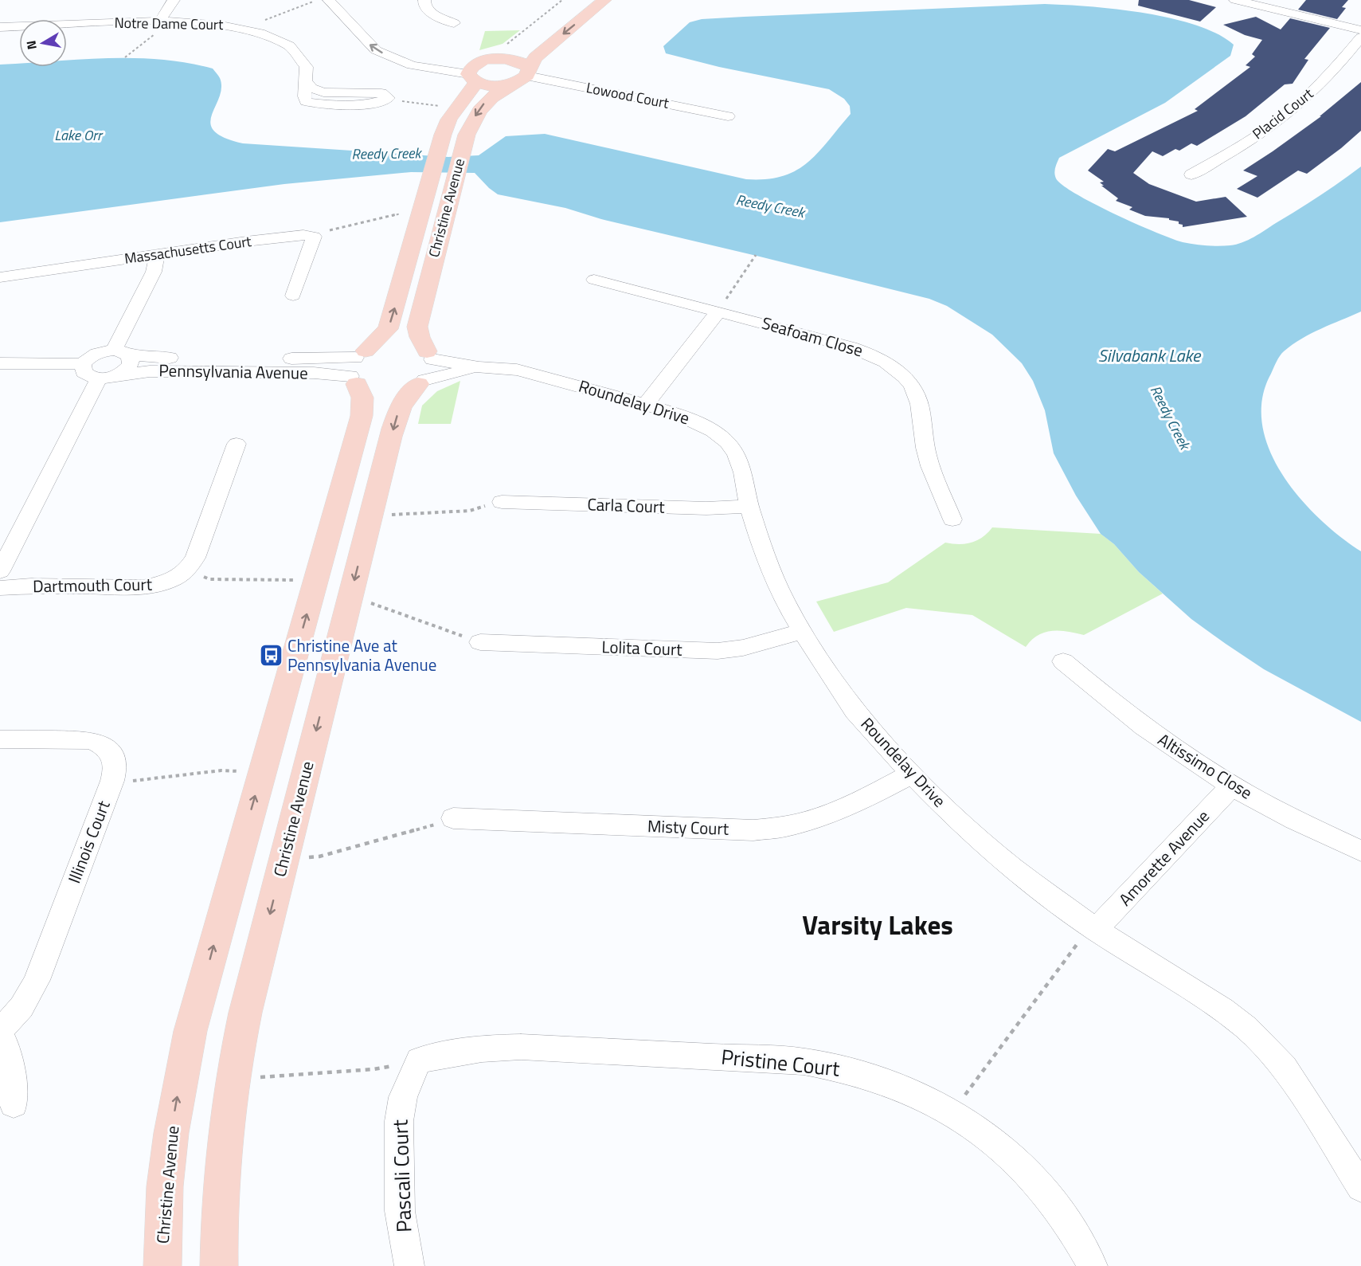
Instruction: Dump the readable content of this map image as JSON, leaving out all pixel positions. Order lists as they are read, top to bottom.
{
  "streets": {
    "main road": ["Christine Avenue"],
    "street": [
      "Notre Dame Court",
      "Lowood Court",
      "Placid Court",
      "Massachusetts Court",
      "Seafoam Close",
      "Pennsylvania Avenue",
      "Roundelay Drive",
      "Carla Court",
      "Dartmouth Court",
      "Lolita Court",
      "Altissimo Close",
      "Misty Court",
      "Illinois Court",
      "Amorette Avenue",
      "Pristine Court",
      "Pascali Court"
    ]
  },
  "crossings": [
    ["Lowood Court", "Christine Avenue"],
    ["Christine Avenue", "Pennsylvania Avenue"],
    ["Christine Avenue", "Roundelay Drive"],
    ["Roundelay Drive", "Carla Court"],
    ["Roundelay Drive", "Lolita Court"],
    ["Roundelay Drive", "Misty Court"],
    ["Roundelay Drive", "Amorette Avenue"],
    ["Altissimo Close", "Amorette Avenue"],
    ["Pristine Court", "Pascali Court"]
  ],
  "districts": ["Varsity Lakes"],
  "water": ["Lake Orr", "Reedy Creek", "Silvabank Lake"],
  "places": {
    "bus stop": ["Christine Ave at Pennsylvania Avenue"]
  },
  "north": "left"
}
